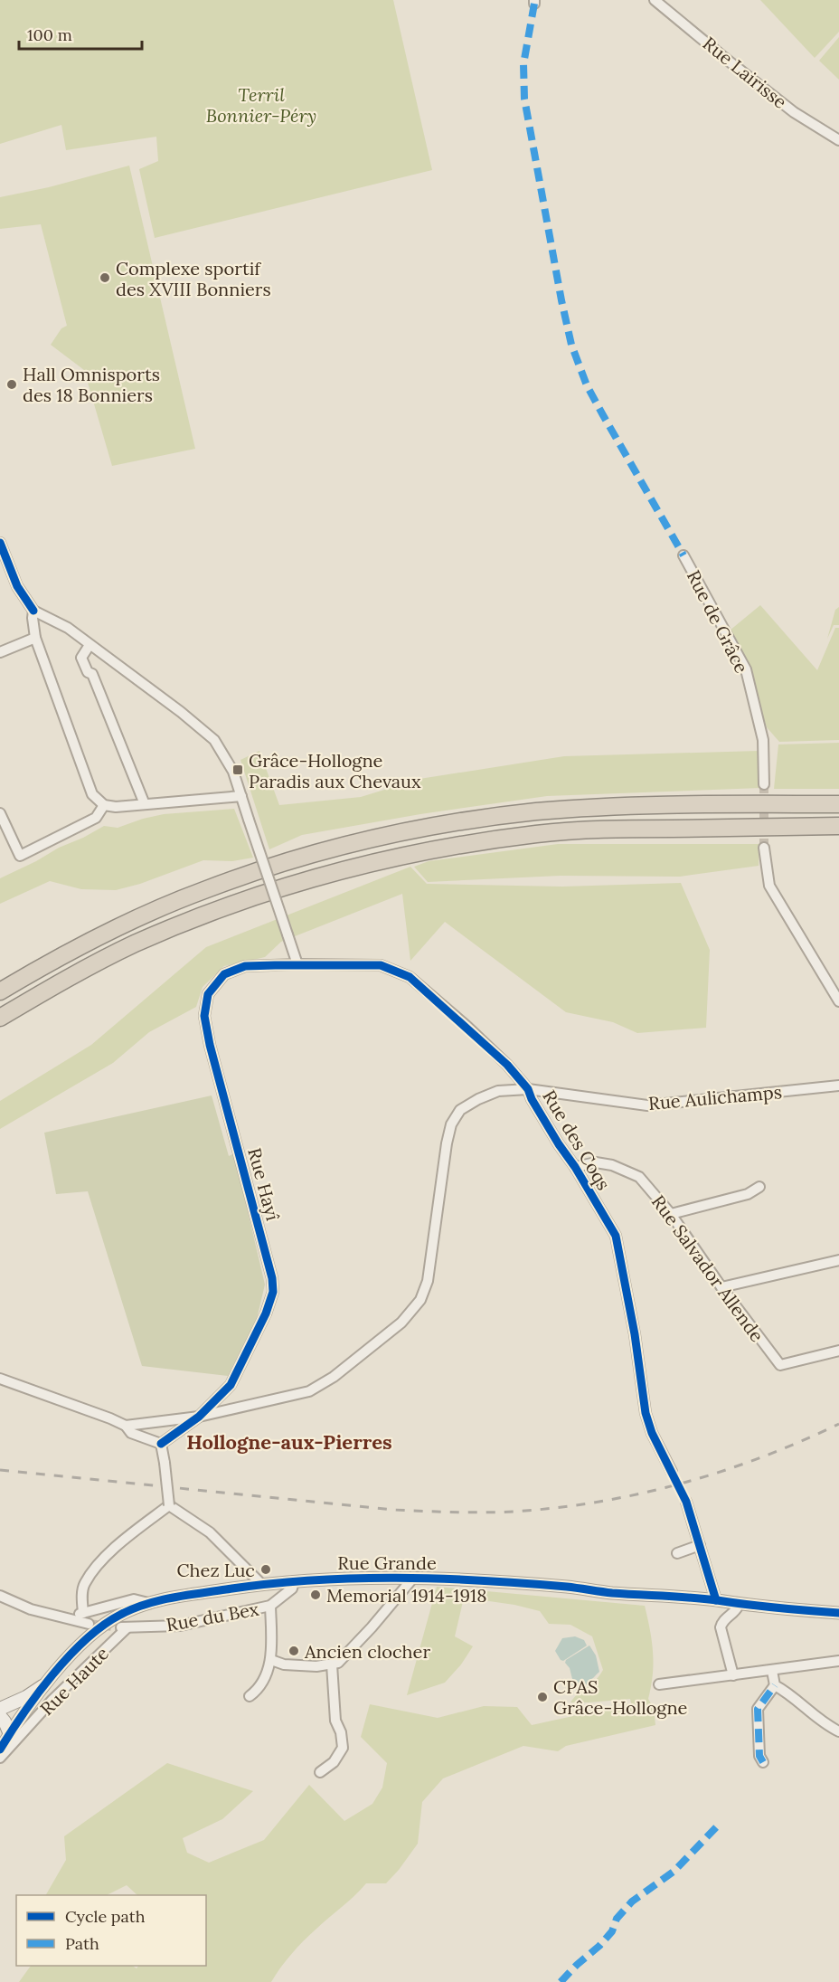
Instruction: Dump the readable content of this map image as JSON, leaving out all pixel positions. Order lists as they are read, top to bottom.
{
  "streets": {
    "street": [
      "Rue Lairisse",
      "Rue de Grâce",
      "Rue Aulichamps",
      "Rue des Coqs",
      "Rue Hayî",
      "Rue Salvador Allende",
      "Rue Grande",
      "Rue du Bex",
      "Rue Haute"
    ]
  },
  "crossings": [
    ["Rue Aulichamps", "Rue des Coqs"],
    ["Rue Aulichamps", "Rue Hayî"],
    ["Rue des Coqs", "Rue Hayî"],
    ["Rue des Coqs", "Rue Salvador Allende"],
    ["Rue du Bex", "Rue Haute"]
  ],
  "districts": ["Hollogne-aux-Pierres"],
  "parks": ["Terril Bonnier-Péry"],
  "places": {
    "other": [
      "Complexe sportif des XVIII Bonniers",
      "Hall Omnisports des 18 Bonniers",
      "Chez Luc",
      "Memorial 1914-1918",
      "Ancien clocher",
      "CPAS Grâce-Hollogne"
    ],
    "transit": ["Grâce-Hollogne Paradis aux Chevaux"]
  },
  "legend": ["Cycle path", "Path"],
  "scale_bar": "100 m"
}
